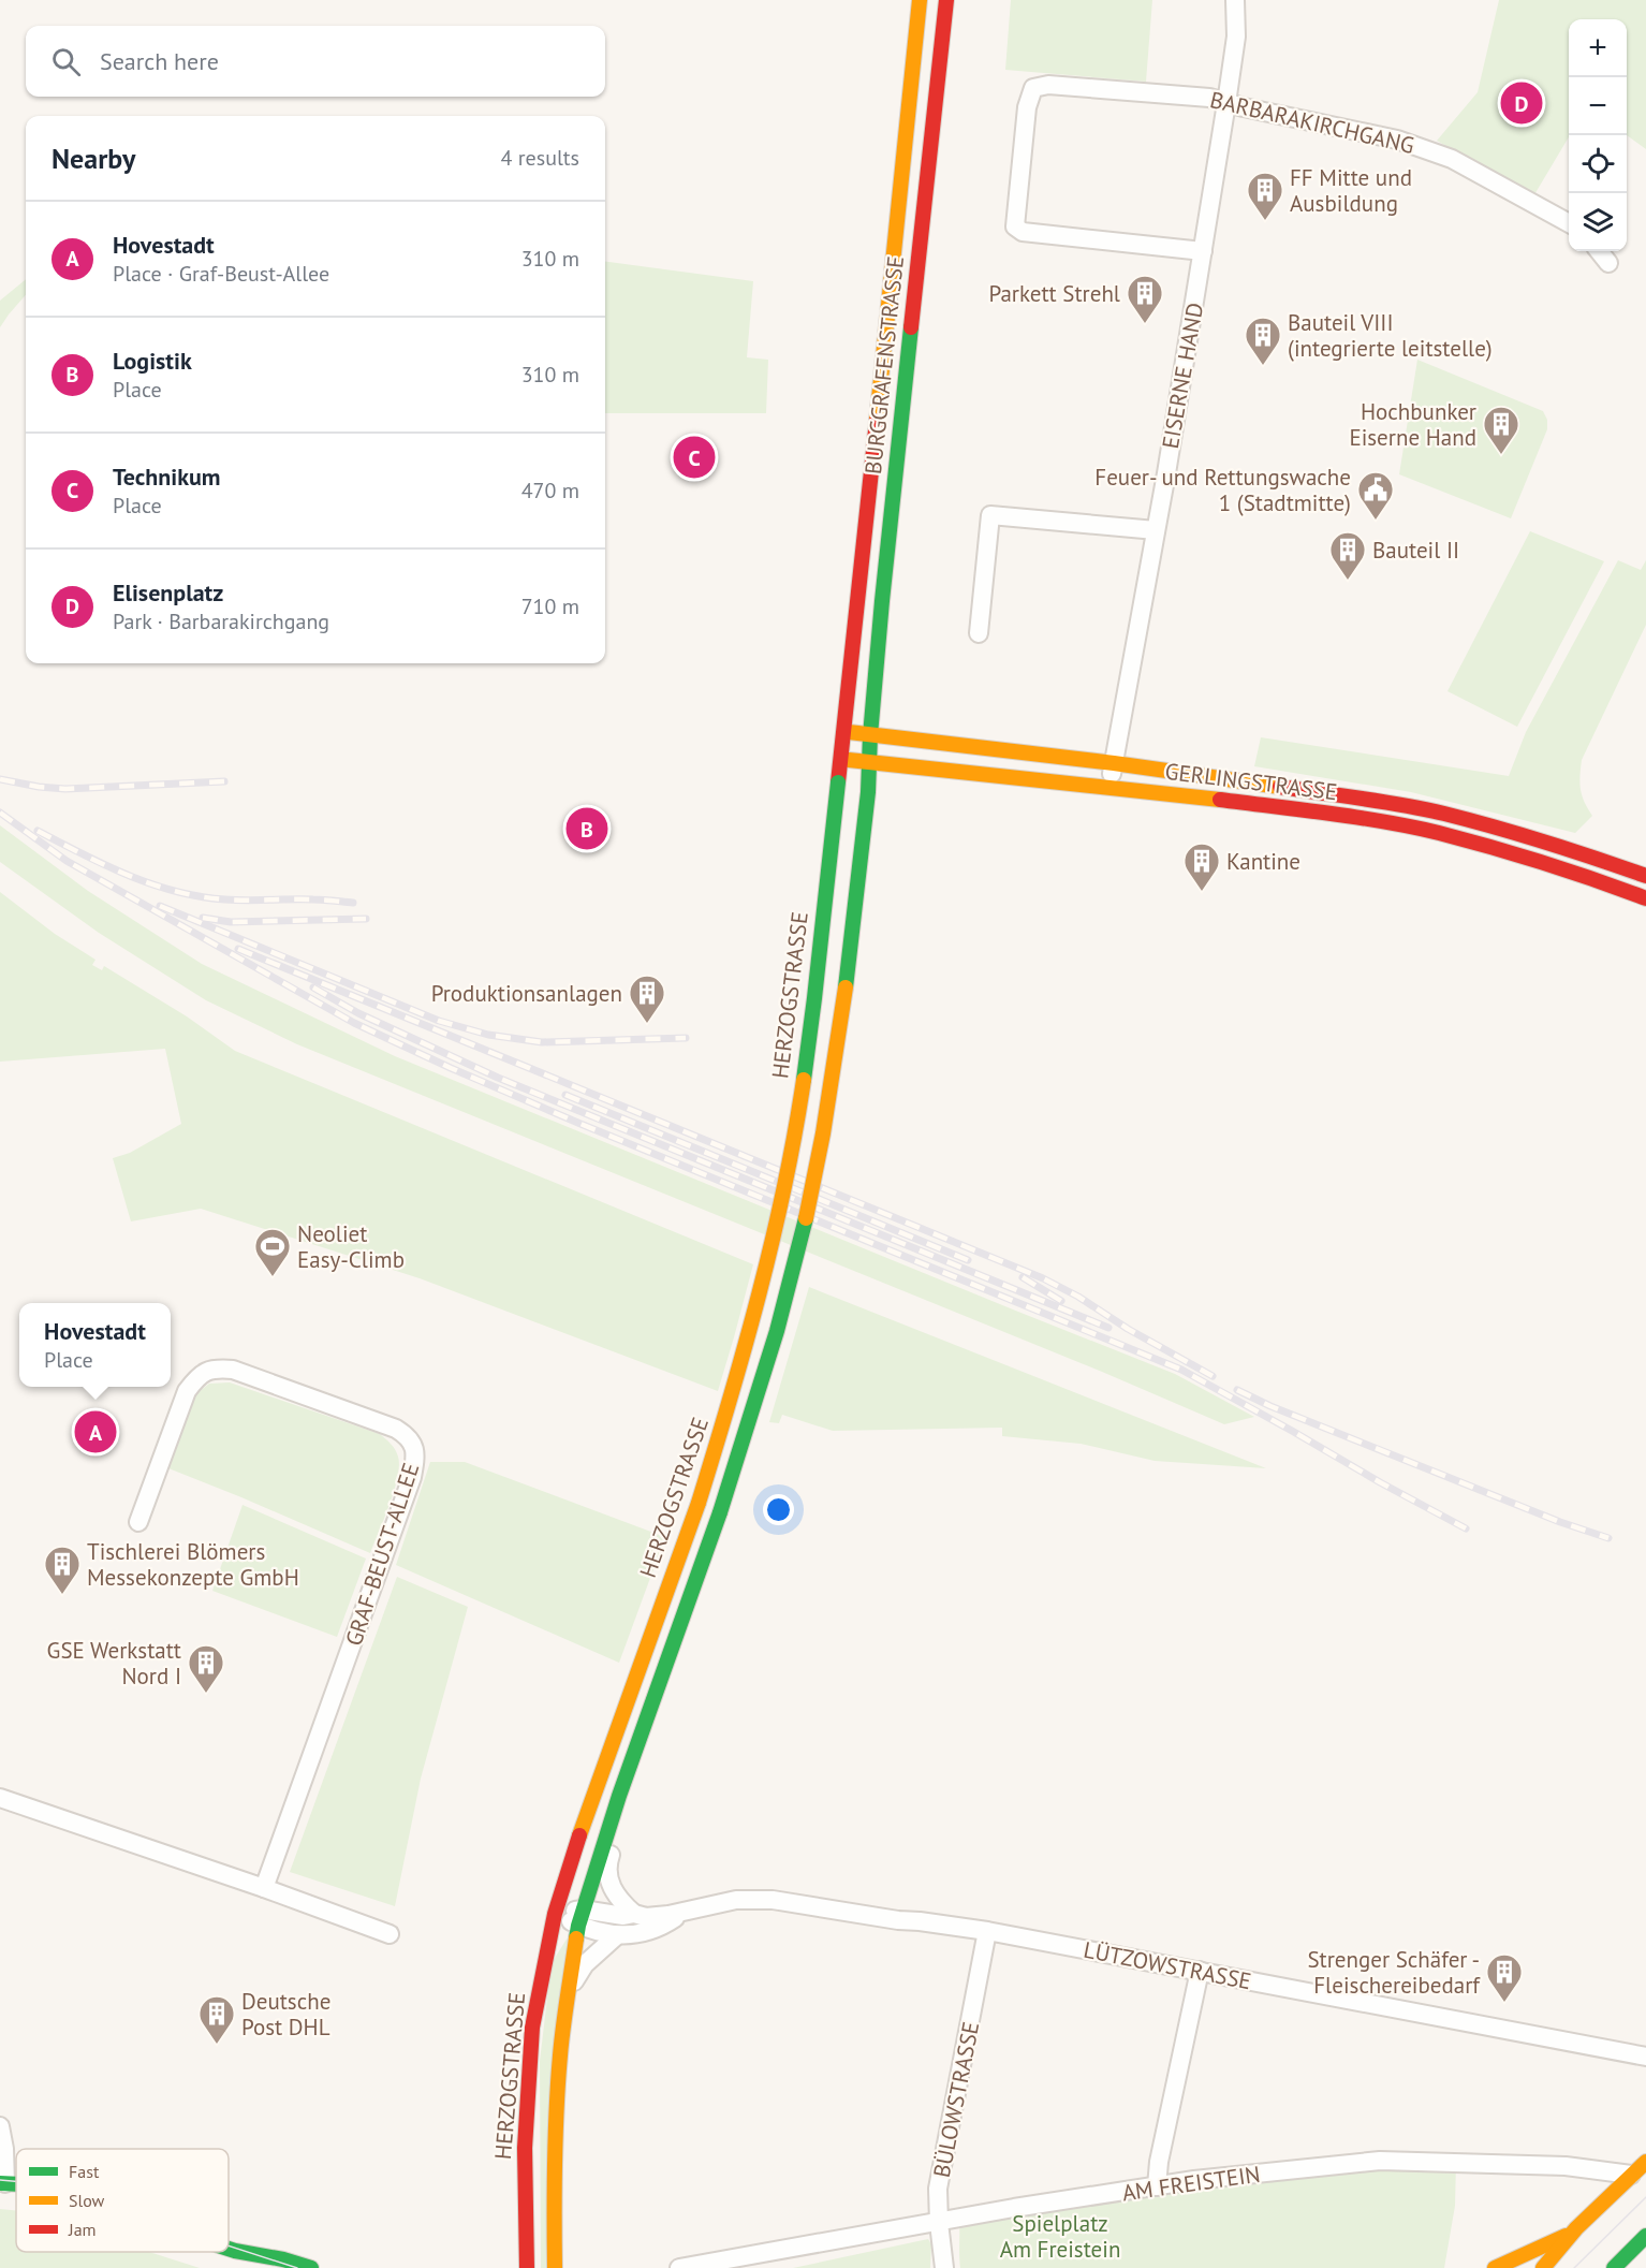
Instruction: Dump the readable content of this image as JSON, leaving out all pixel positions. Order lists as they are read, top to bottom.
{
  "streets": {
    "main road": ["BURGGRAFENSTRASSE", "GERLINGSTRASSE", "HERZOGSTRASSE"],
    "street": [
      "BARBARAKIRCHGANG",
      "EISERNE HAND",
      "GRAF-BEUST-ALLEE",
      "LÜTZOWSTRASSE",
      "BÜLOWSTRASSE",
      "AM FREISTEIN"
    ]
  },
  "crossings": [
    ["BARBARAKIRCHGANG", "EISERNE HAND"],
    ["BURGGRAFENSTRASSE", "GERLINGSTRASSE"],
    ["BURGGRAFENSTRASSE", "HERZOGSTRASSE"],
    ["EISERNE HAND", "GERLINGSTRASSE"],
    ["GERLINGSTRASSE", "HERZOGSTRASSE"],
    ["HERZOGSTRASSE", "LÜTZOWSTRASSE"],
    ["LÜTZOWSTRASSE", "BÜLOWSTRASSE"],
    ["BÜLOWSTRASSE", "AM FREISTEIN"]
  ],
  "parks": ["Spielplatz Am Freistein"],
  "places": {
    "building": [
      "FF Mitte und Ausbildung",
      "Parkett Strehl",
      "Bauteil VIII (integrierte leitstelle)",
      "Hochbunker Eiserne Hand",
      "Bauteil II",
      "Kantine",
      "Produktionsanlagen",
      "Tischlerei Blömers Messekonzepte GmbH",
      "GSE Werkstatt Nord I",
      "Strenger Schäfer - Fleischereibedarf",
      "Deutsche Post DHL"
    ],
    "public building": ["Feuer- und Rettungswache 1 (Stadtmitte)"],
    "sports": ["Neoliet Easy-Climb"]
  },
  "legend": ["Fast", "Slow", "Jam"],
  "page": {
    "map_buttons": ["+", "−"],
    "search": "Search here",
    "pins": [
      "D",
      "C",
      "B",
      "A"
    ],
    "heading": ["Nearby", "4 results"],
    "list": [
      {
        "mark": "A",
        "name": "Hovestadt",
        "note": "Place · Graf-Beust-Allee",
        "value": "310 m"
      },
      {
        "mark": "B",
        "name": "Logistik",
        "note": "Place",
        "value": "310 m"
      },
      {
        "mark": "C",
        "name": "Technikum",
        "note": "Place",
        "value": "470 m"
      },
      {
        "mark": "D",
        "name": "Elisenplatz",
        "note": "Park · Barbarakirchgang",
        "value": "710 m"
      }
    ],
    "popup": ["Hovestadt", "Place"]
  }
}
